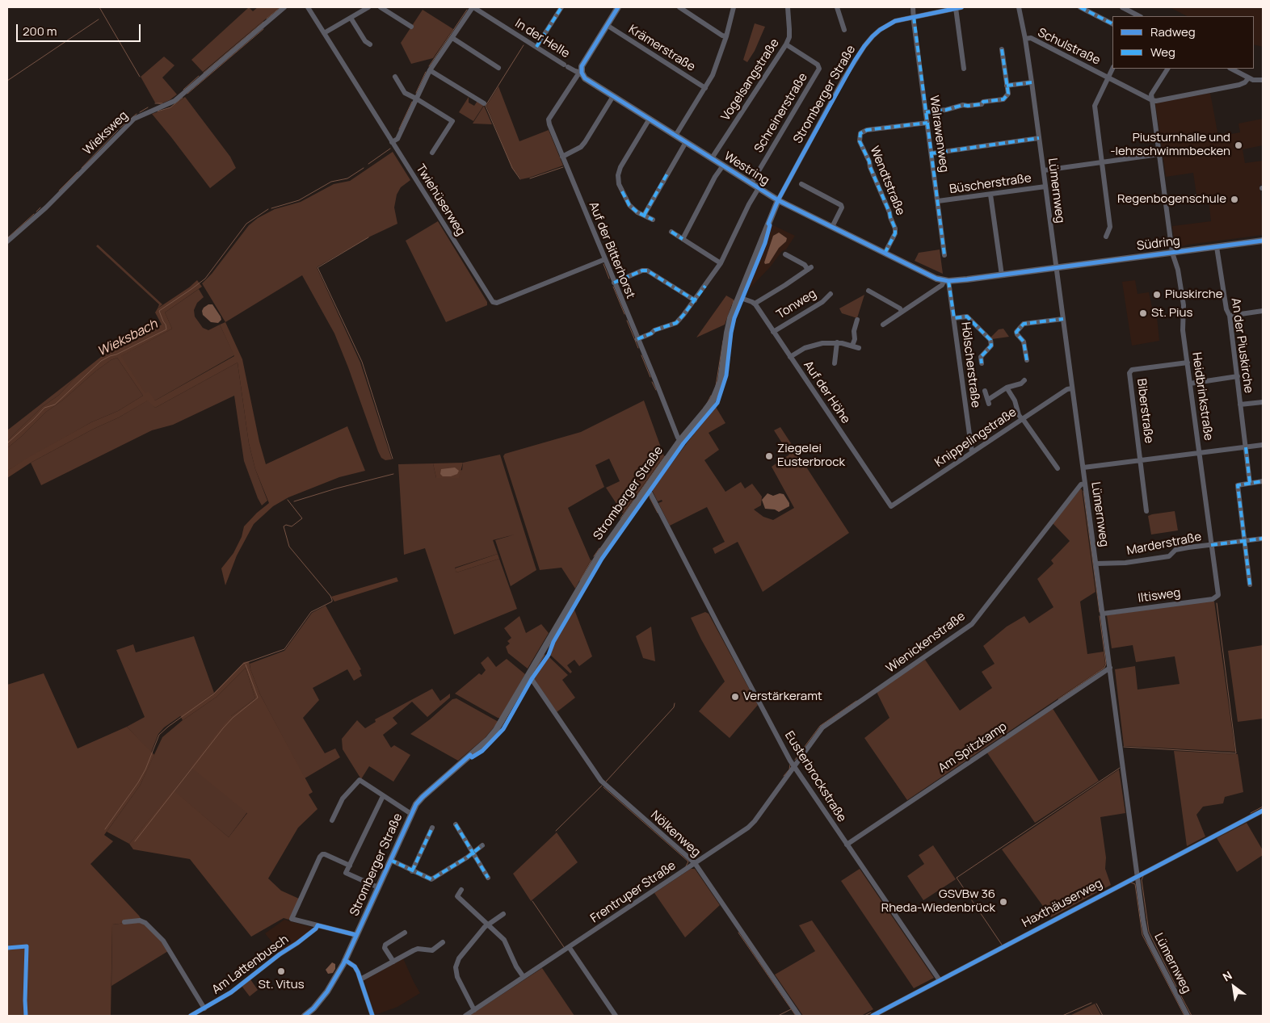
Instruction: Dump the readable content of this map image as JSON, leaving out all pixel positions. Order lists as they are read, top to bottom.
{
  "streets": {
    "main road": ["Stromberger Straße", "Westring", "Südring"],
    "street": [
      "In der Helle",
      "Schulstraße",
      "Krämerstraße",
      "Vogelsangstraße",
      "Schreinerstraße",
      "Wieksweg",
      "Walrawenweg",
      "Wendtstraße",
      "Büscherstraße",
      "Lümernweg",
      "Twiehüserweg",
      "Auf der Bitterhorst",
      "Tonweg",
      "An der Piuskirche",
      "Hölscherstraße",
      "Auf der Höhe",
      "Heidbrinkstraße",
      "Biberstraße",
      "Knippelingstraße",
      "Marderstraße",
      "Iltisweg",
      "Wienickenstraße",
      "Am Spitzkamp",
      "Eusterbrockstraße",
      "Nölkenweg",
      "Frentruper Straße",
      "Haxthäuserweg",
      "Am Lattenbusch"
    ]
  },
  "crossings": [
    ["In der Helle", "Westring"],
    ["In der Helle", "Auf der Bitterhorst"],
    ["Schulstraße", "Lümernweg"],
    ["Schulstraße", "Heidbrinkstraße"],
    ["Vogelsangstraße", "Schreinerstraße"],
    ["Vogelsangstraße", "Westring"],
    ["Stromberger Straße", "Walrawenweg"],
    ["Stromberger Straße", "Westring"],
    ["Stromberger Straße", "Auf der Bitterhorst"],
    ["Stromberger Straße", "Eusterbrockstraße"],
    ["Stromberger Straße", "Nölkenweg"],
    ["Schreinerstraße", "Westring"],
    ["Walrawenweg", "Wendtstraße"],
    ["Walrawenweg", "Büscherstraße"],
    ["Westring", "Wendtstraße"],
    ["Westring", "Lümernweg"],
    ["Westring", "Südring"],
    ["Westring", "Auf der Bitterhorst"],
    ["Westring", "Hölscherstraße"],
    ["Büscherstraße", "Lümernweg"],
    ["Lümernweg", "Südring"],
    ["Lümernweg", "Knippelingstraße"],
    ["Lümernweg", "Marderstraße"],
    ["Lümernweg", "Iltisweg"],
    ["Lümernweg", "Wienickenstraße"],
    ["Lümernweg", "Am Spitzkamp"],
    ["Lümernweg", "Haxthäuserweg"],
    ["Twiehüserweg", "Auf der Bitterhorst"],
    ["Südring", "An der Piuskirche"],
    ["Südring", "Heidbrinkstraße"],
    ["Tonweg", "Auf der Höhe"],
    ["Hölscherstraße", "Knippelingstraße"],
    ["Auf der Höhe", "Knippelingstraße"],
    ["Heidbrinkstraße", "Biberstraße"],
    ["Heidbrinkstraße", "Marderstraße"],
    ["Heidbrinkstraße", "Iltisweg"],
    ["Wienickenstraße", "Eusterbrockstraße"],
    ["Wienickenstraße", "Frentruper Straße"],
    ["Am Spitzkamp", "Eusterbrockstraße"],
    ["Eusterbrockstraße", "Frentruper Straße"],
    ["Eusterbrockstraße", "Haxthäuserweg"],
    ["Nölkenweg", "Frentruper Straße"]
  ],
  "water": ["Wieksbach"],
  "places": [
    "Piusturnhalle und -lehrschwimmbecken",
    "Regenbogenschule",
    "Piuskirche",
    "St. Pius",
    "Ziegelei Eusterbrock",
    "Verstärkeramt",
    "GSVBw 36 Rheda-Wiedenbrück",
    "St. Vitus"
  ],
  "legend": ["Radweg", "Weg"],
  "scale_bar": "200 m",
  "north": "top left"
}
